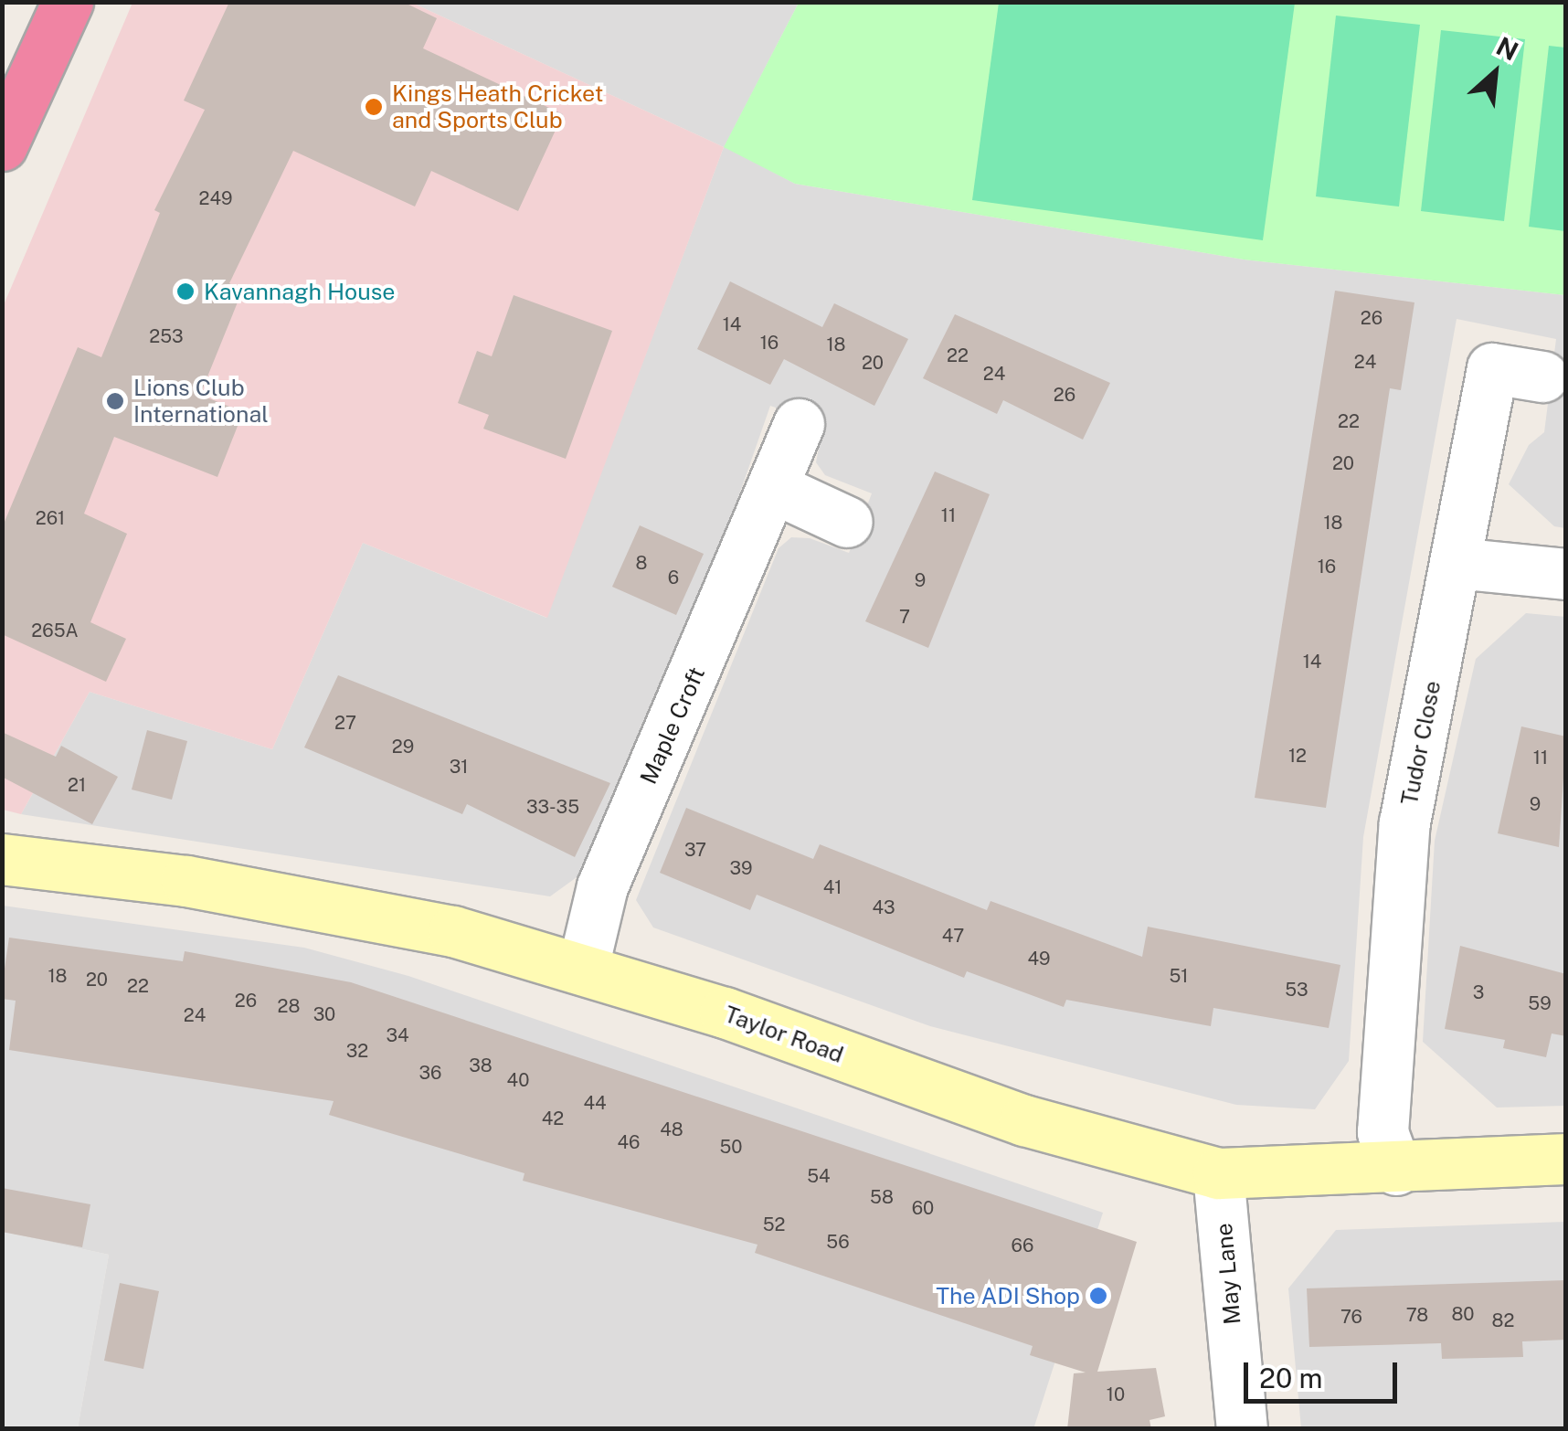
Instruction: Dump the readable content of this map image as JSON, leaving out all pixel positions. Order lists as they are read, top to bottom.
{
  "streets": {
    "street": [
      "Maple Croft",
      "Tudor Close",
      "Taylor Road",
      "May Lane"
    ]
  },
  "crossings": [
    ["Maple Croft", "Taylor Road"],
    ["Tudor Close", "Taylor Road"],
    ["Taylor Road", "May Lane"]
  ],
  "places": [
    "Kings Heath Cricket and Sports Club",
    "Kavannagh House",
    "Lions Club International",
    "The ADI Shop"
  ],
  "house_numbers": [
    "249",
    "26",
    "14",
    "253",
    "16",
    "18",
    "22",
    "24",
    "20",
    "24",
    "26",
    "22",
    "20",
    "11",
    "261",
    "18",
    "8",
    "16",
    "6",
    "9",
    "7",
    "265A",
    "14",
    "27",
    "29",
    "12",
    "11",
    "31",
    "21",
    "9",
    "33-35",
    "37",
    "39",
    "41",
    "43",
    "47",
    "49",
    "18",
    "51",
    "20",
    "22",
    "53",
    "3",
    "26",
    "59",
    "28",
    "30",
    "24",
    "34",
    "32",
    "38",
    "36",
    "40",
    "44",
    "42",
    "48",
    "46",
    "50",
    "54",
    "58",
    "60",
    "52",
    "56",
    "66",
    "80",
    "78",
    "76",
    "82",
    "10"
  ],
  "scale_bar": "20 m",
  "north": "top right"
}
